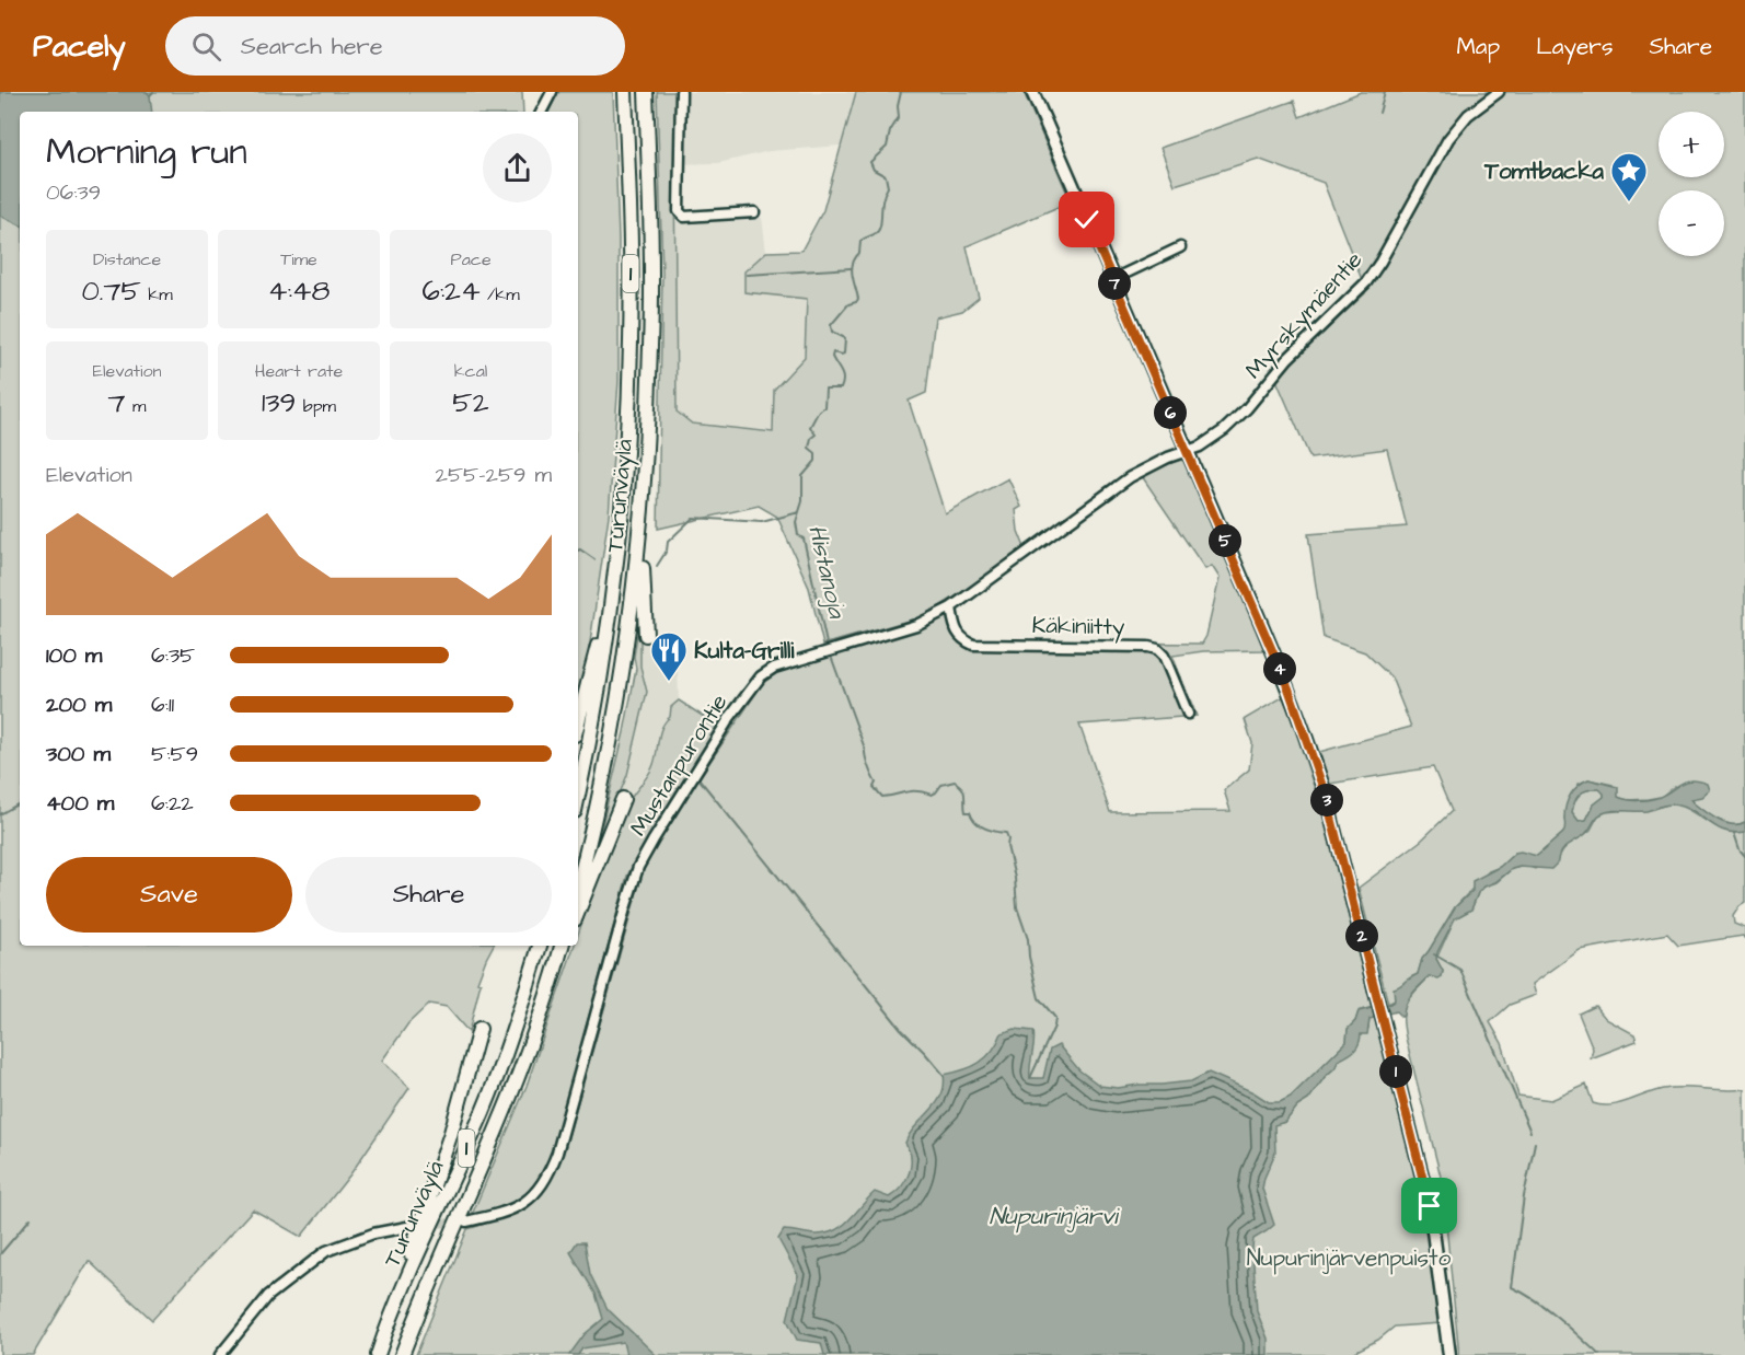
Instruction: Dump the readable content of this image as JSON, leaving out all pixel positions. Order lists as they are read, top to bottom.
{
  "streets": {
    "highway": ["1", "Turunväylä"],
    "street": ["Myrskymäentie", "Käkiniitty", "Mustanpurontie"]
  },
  "crossings": [
    ["Myrskymäentie", "Mustanpurontie"],
    ["Käkiniitty", "Mustanpurontie"]
  ],
  "water": ["Histanoja", "Nupurinjärvi"],
  "parks": ["Nupurinjärvenpuisto"],
  "places": {
    "place": ["Tomtbacka"],
    "restaurant": ["Kulta-Grilli"]
  },
  "page": {
    "header": "Pacely",
    "search": "Search here",
    "nav": ["Map", "Layers", "Share"],
    "map_buttons": ["+", "−"],
    "heading": ["Morning run", "06:39"],
    "stats": [
      ["Distance", "0.75 km"],
      ["Time", "4:48"],
      ["Pace", "6:24 /km"],
      ["Elevation", "7 m"],
      ["Heart rate", "139 bpm"],
      ["kcal", "52"]
    ],
    "pins": [
      "7",
      "6",
      "5",
      "4",
      "3",
      "2",
      "1"
    ],
    "chart": ["Elevation", "255–259 m"],
    "list": [
      {
        "name": "100 m",
        "note": "6:35"
      },
      {
        "name": "200 m",
        "note": "6:11"
      },
      {
        "name": "300 m",
        "note": "5:59"
      },
      {
        "name": "400 m",
        "note": "6:22"
      }
    ],
    "buttons": ["Save", "Share"]
  }
}
